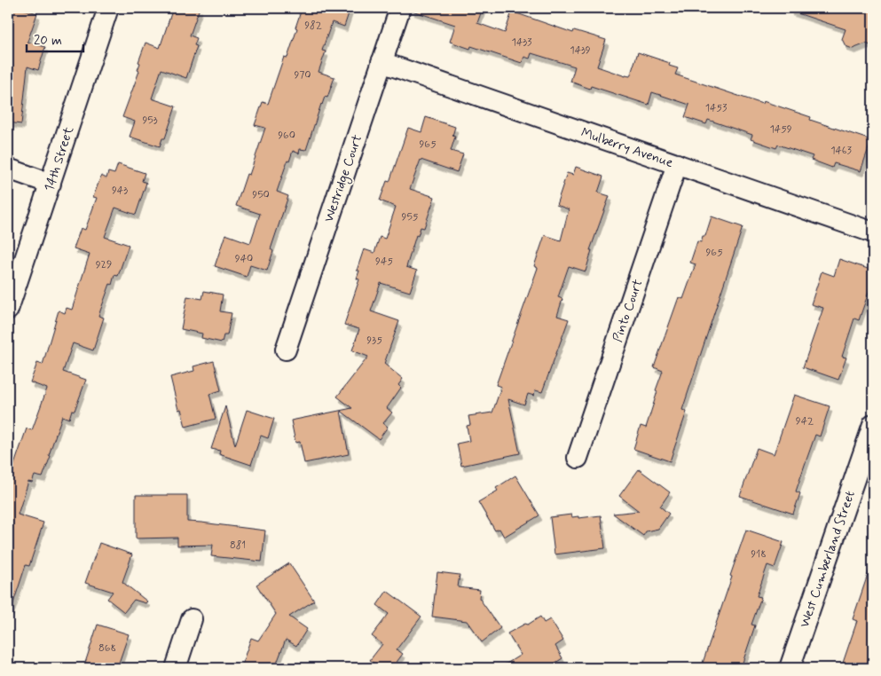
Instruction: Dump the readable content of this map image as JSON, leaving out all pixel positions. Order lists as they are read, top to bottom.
{
  "streets": {
    "street": [
      "Mulberry Avenue",
      "14th Street",
      "Westridge Court",
      "Pinto Court",
      "West Cumberland Street"
    ]
  },
  "crossings": [
    ["Mulberry Avenue", "Westridge Court"],
    ["Mulberry Avenue", "Pinto Court"]
  ],
  "house_numbers": [
    "982",
    "1433",
    "1439",
    "970",
    "1453",
    "953",
    "1459",
    "960",
    "965",
    "1463",
    "943",
    "950",
    "955",
    "965",
    "940",
    "945",
    "929",
    "935",
    "942",
    "881",
    "918",
    "868"
  ],
  "scale_bar": "20 m"
}
